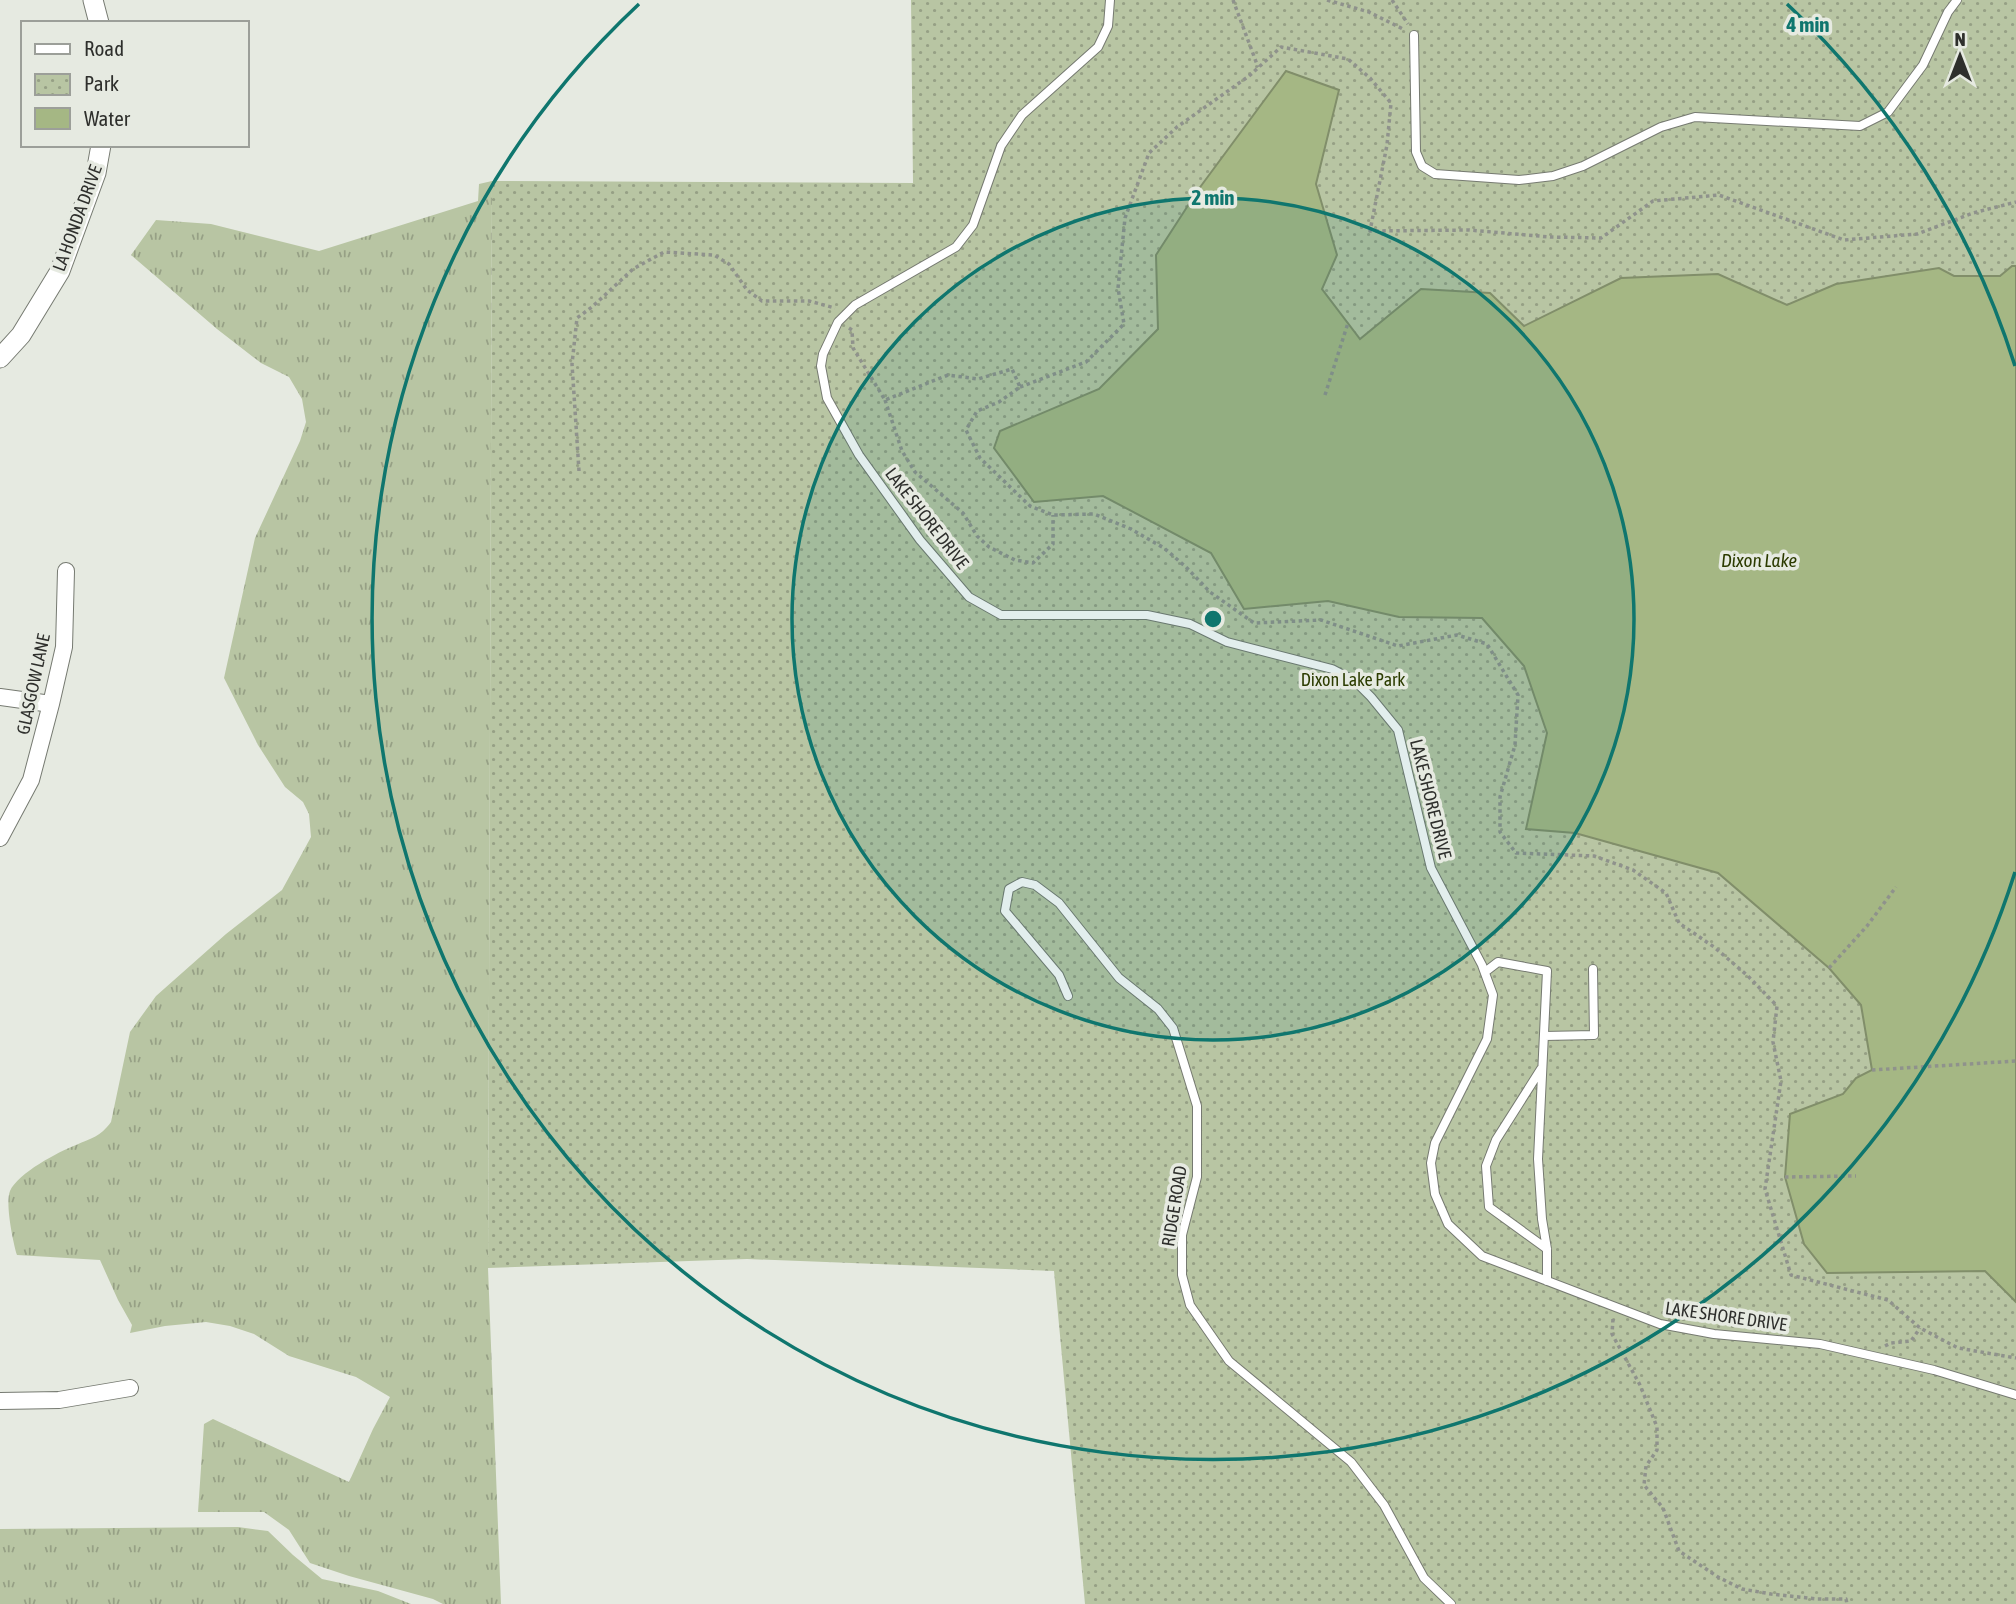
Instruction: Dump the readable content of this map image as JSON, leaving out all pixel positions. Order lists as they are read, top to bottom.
{
  "streets": {
    "street": ["LA HONDA DRIVE", "GLASGOW LANE"],
    "lane": ["LAKE SHORE DRIVE", "RIDGE ROAD"]
  },
  "water": ["Dixon Lake"],
  "parks": ["Dixon Lake Park"],
  "legend": ["Road", "Park", "Water"],
  "north": "top",
  "rings": ["4 min", "2 min"]
}
